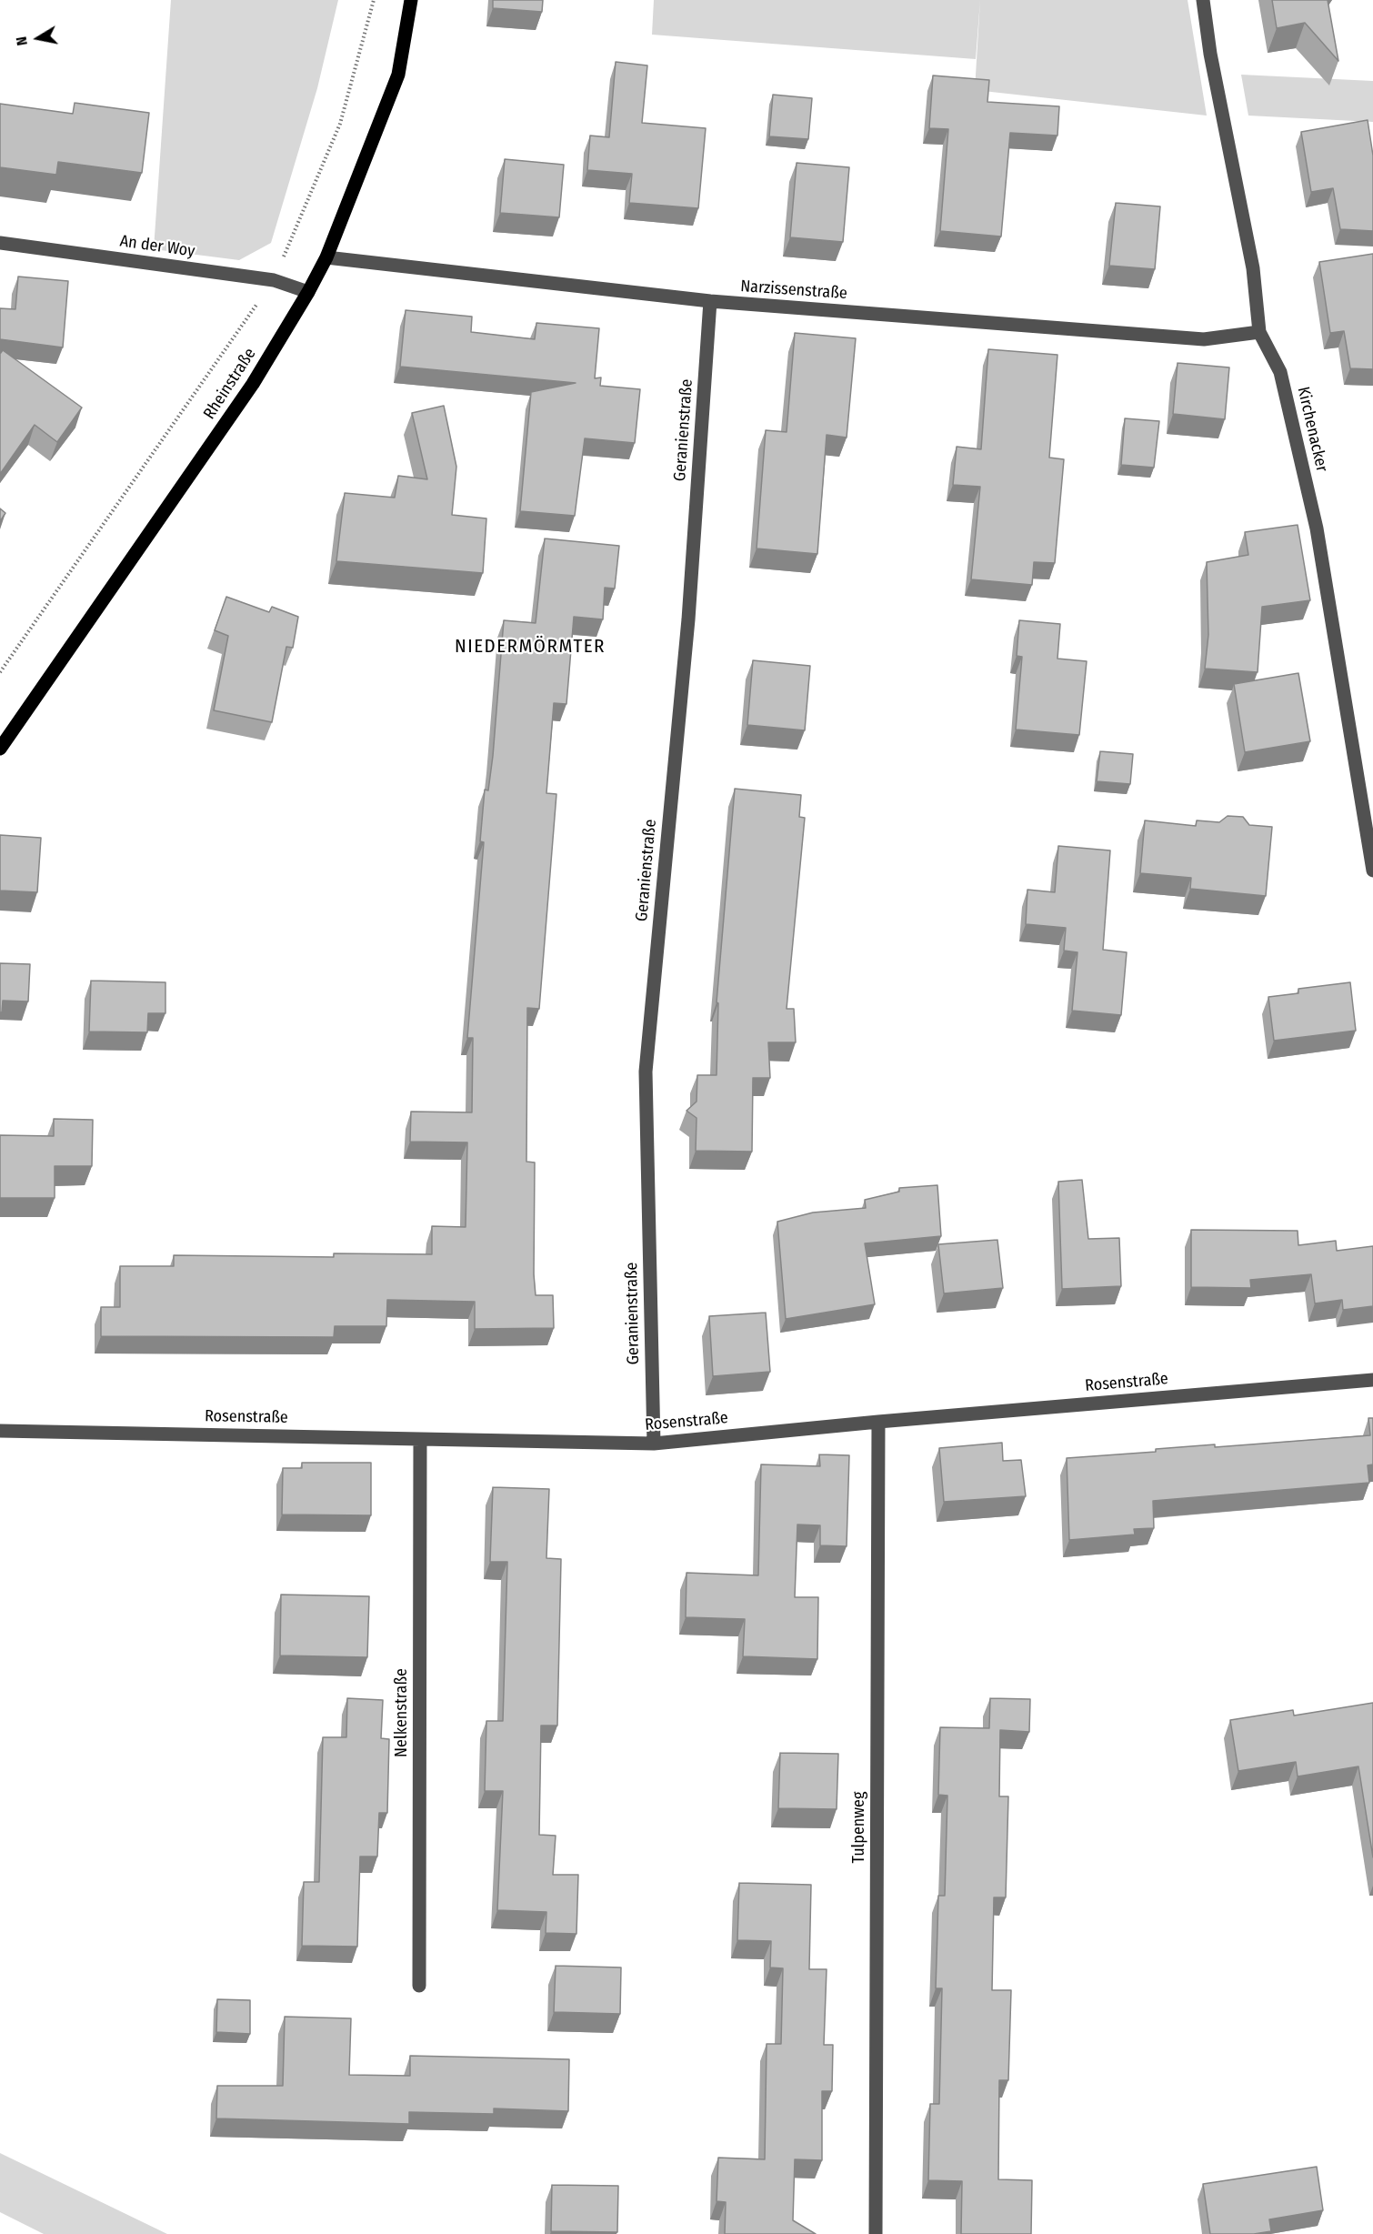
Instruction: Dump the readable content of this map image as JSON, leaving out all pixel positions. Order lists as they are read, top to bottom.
{
  "streets": {
    "main road": ["Rheinstraße"],
    "street": [
      "An der Woy",
      "Narzissenstraße",
      "Kirchenacker",
      "Geranienstraße",
      "Rosenstraße",
      "Nelkenstraße",
      "Tulpenweg"
    ]
  },
  "crossings": [
    ["An der Woy", "Rheinstraße"],
    ["Narzissenstraße", "Rheinstraße"],
    ["Narzissenstraße", "Kirchenacker"],
    ["Narzissenstraße", "Geranienstraße"],
    ["Geranienstraße", "Rosenstraße"],
    ["Rosenstraße", "Nelkenstraße"],
    ["Rosenstraße", "Tulpenweg"]
  ],
  "districts": ["NIEDERMÖRMTER"],
  "north": "left"
}
